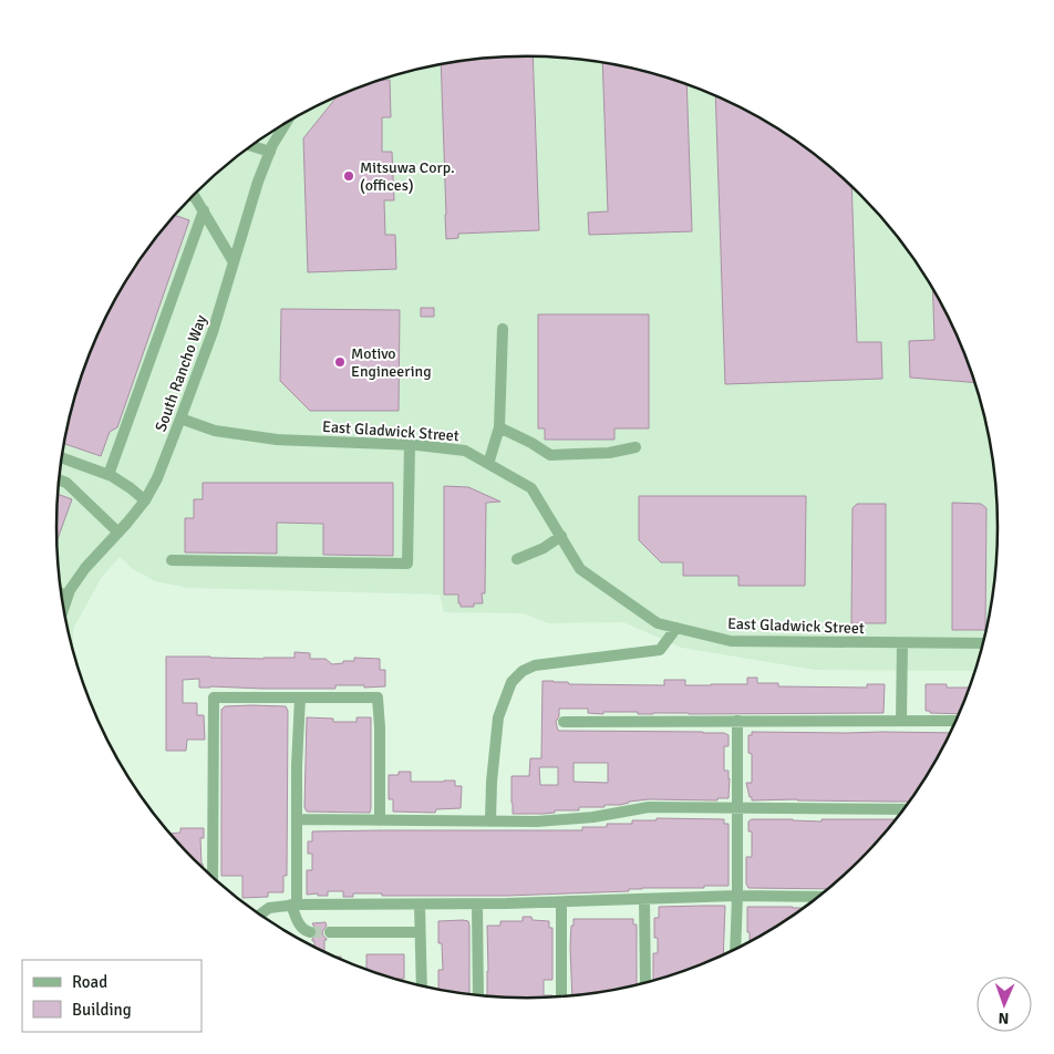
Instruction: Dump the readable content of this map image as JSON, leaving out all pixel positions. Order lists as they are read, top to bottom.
{
  "streets": {
    "street": ["South Rancho Way", "East Gladwick Street"]
  },
  "crossings": [
    ["South Rancho Way", "East Gladwick Street"]
  ],
  "places": ["Mitsuwa Corp. (offices)", "Motivo Engineering"],
  "legend": ["Road", "Building"],
  "north": "bottom"
}
